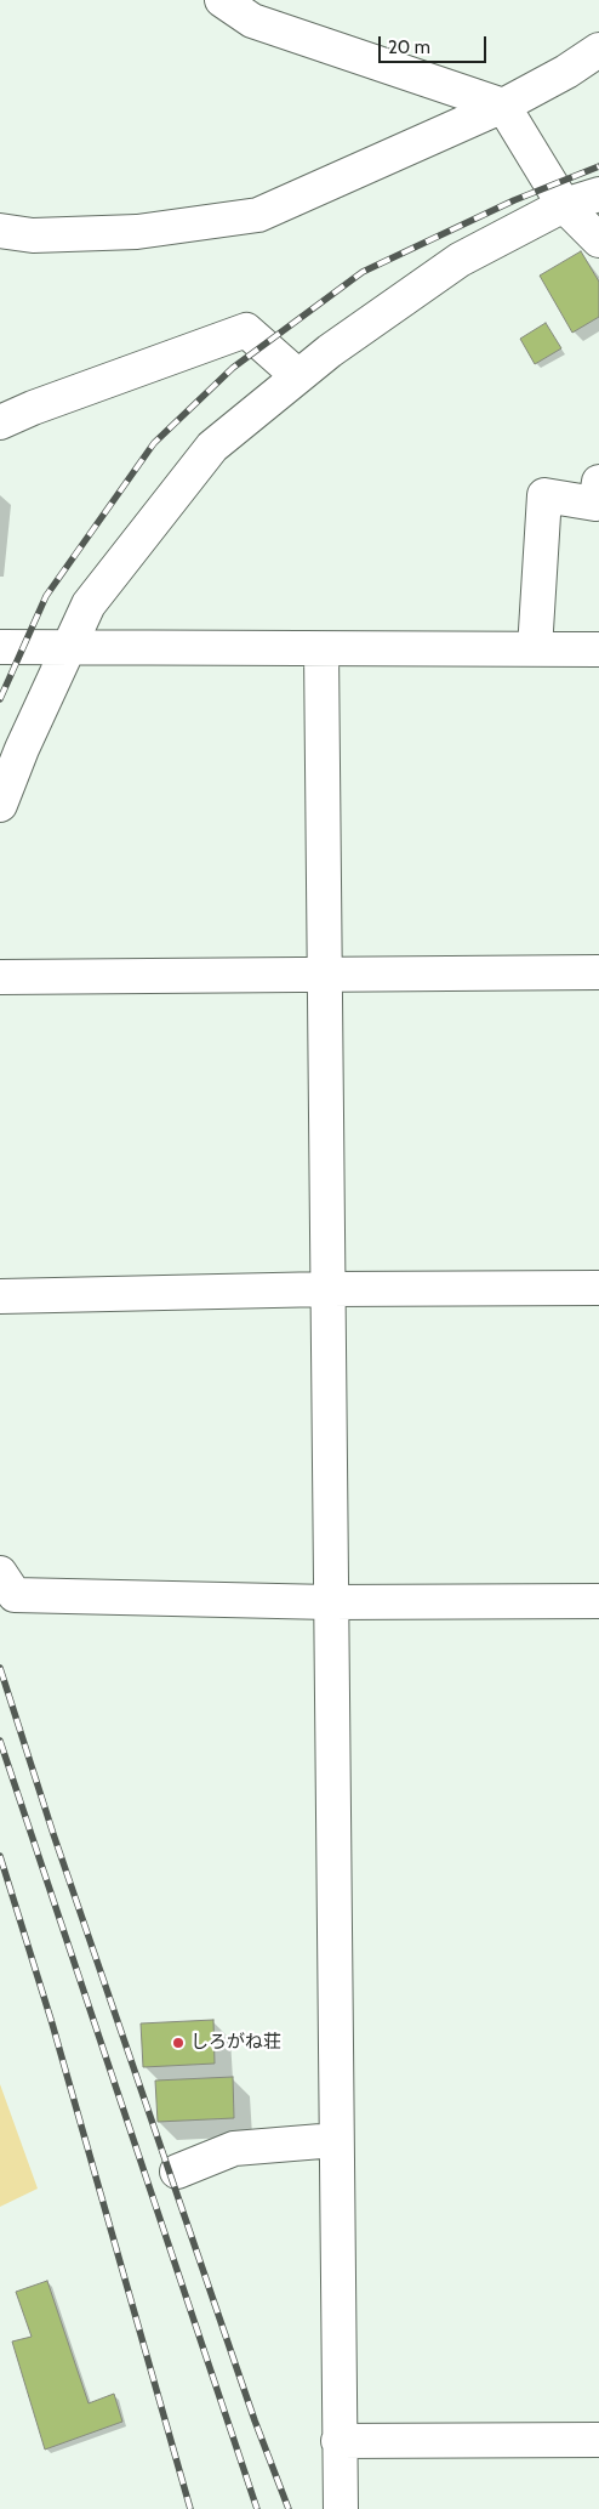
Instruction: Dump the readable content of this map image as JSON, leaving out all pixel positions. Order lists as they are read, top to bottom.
{
  "places": ["しろがね荘"],
  "scale_bar": "20 m"
}
